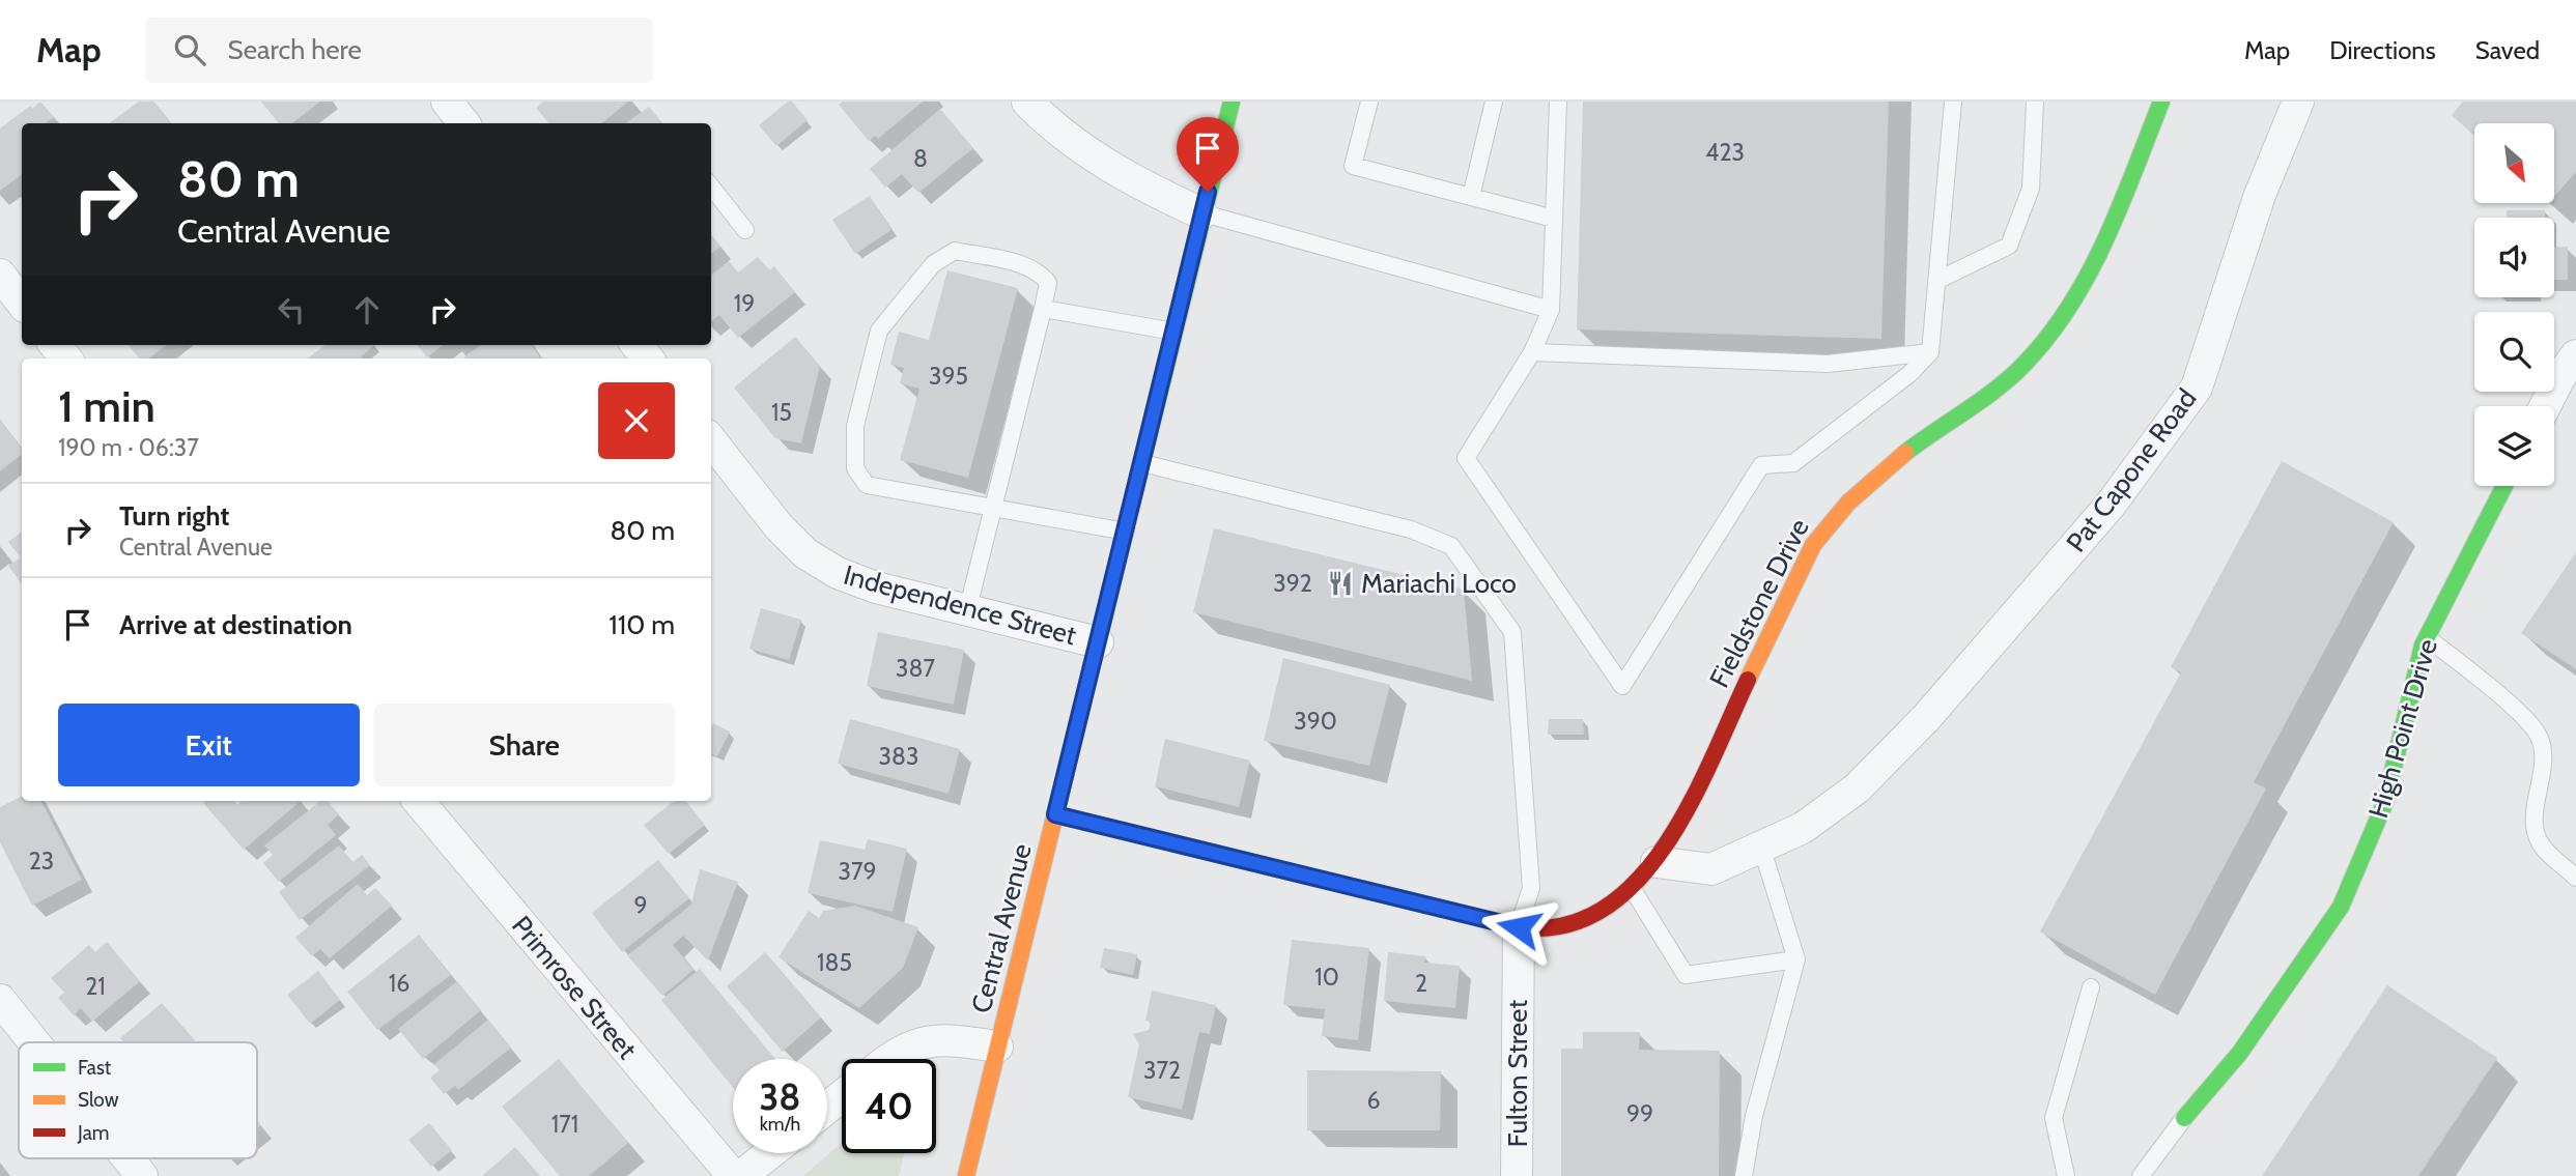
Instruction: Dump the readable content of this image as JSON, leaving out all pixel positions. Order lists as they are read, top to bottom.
{
  "streets": {
    "street": [
      "Pat Capone Road",
      "Fieldstone Drive",
      "Independence Street",
      "High Point Drive",
      "Central Avenue",
      "Primrose Street",
      "Fulton Street"
    ]
  },
  "crossings": [
    ["Fieldstone Drive", "Central Avenue"],
    ["Fieldstone Drive", "Fulton Street"],
    ["Independence Street", "Central Avenue"]
  ],
  "places": {
    "restaurant": ["Mariachi Loco"]
  },
  "house_numbers": [
    "423",
    "8",
    "19",
    "395",
    "15",
    "392",
    "387",
    "390",
    "383",
    "23",
    "379",
    "9",
    "185",
    "10",
    "16",
    "2",
    "21",
    "372",
    "6",
    "99",
    "171"
  ],
  "legend": ["Fast", "Slow", "Jam"],
  "north": "bottom right",
  "page": {
    "header": "Map",
    "search": "Search here",
    "nav": ["Map", "Directions", "Saved"],
    "turn": ["80 m", "Central Avenue"],
    "heading": ["1 min", "190 m · 06:37"],
    "list": [
      {
        "name": "Turn right",
        "note": "Central Avenue",
        "value": "80 m"
      },
      {
        "name": "Arrive at destination",
        "value": "110 m"
      }
    ],
    "buttons": ["Exit", "Share"],
    "speed": "38 km/h",
    "limit": "40"
  }
}
